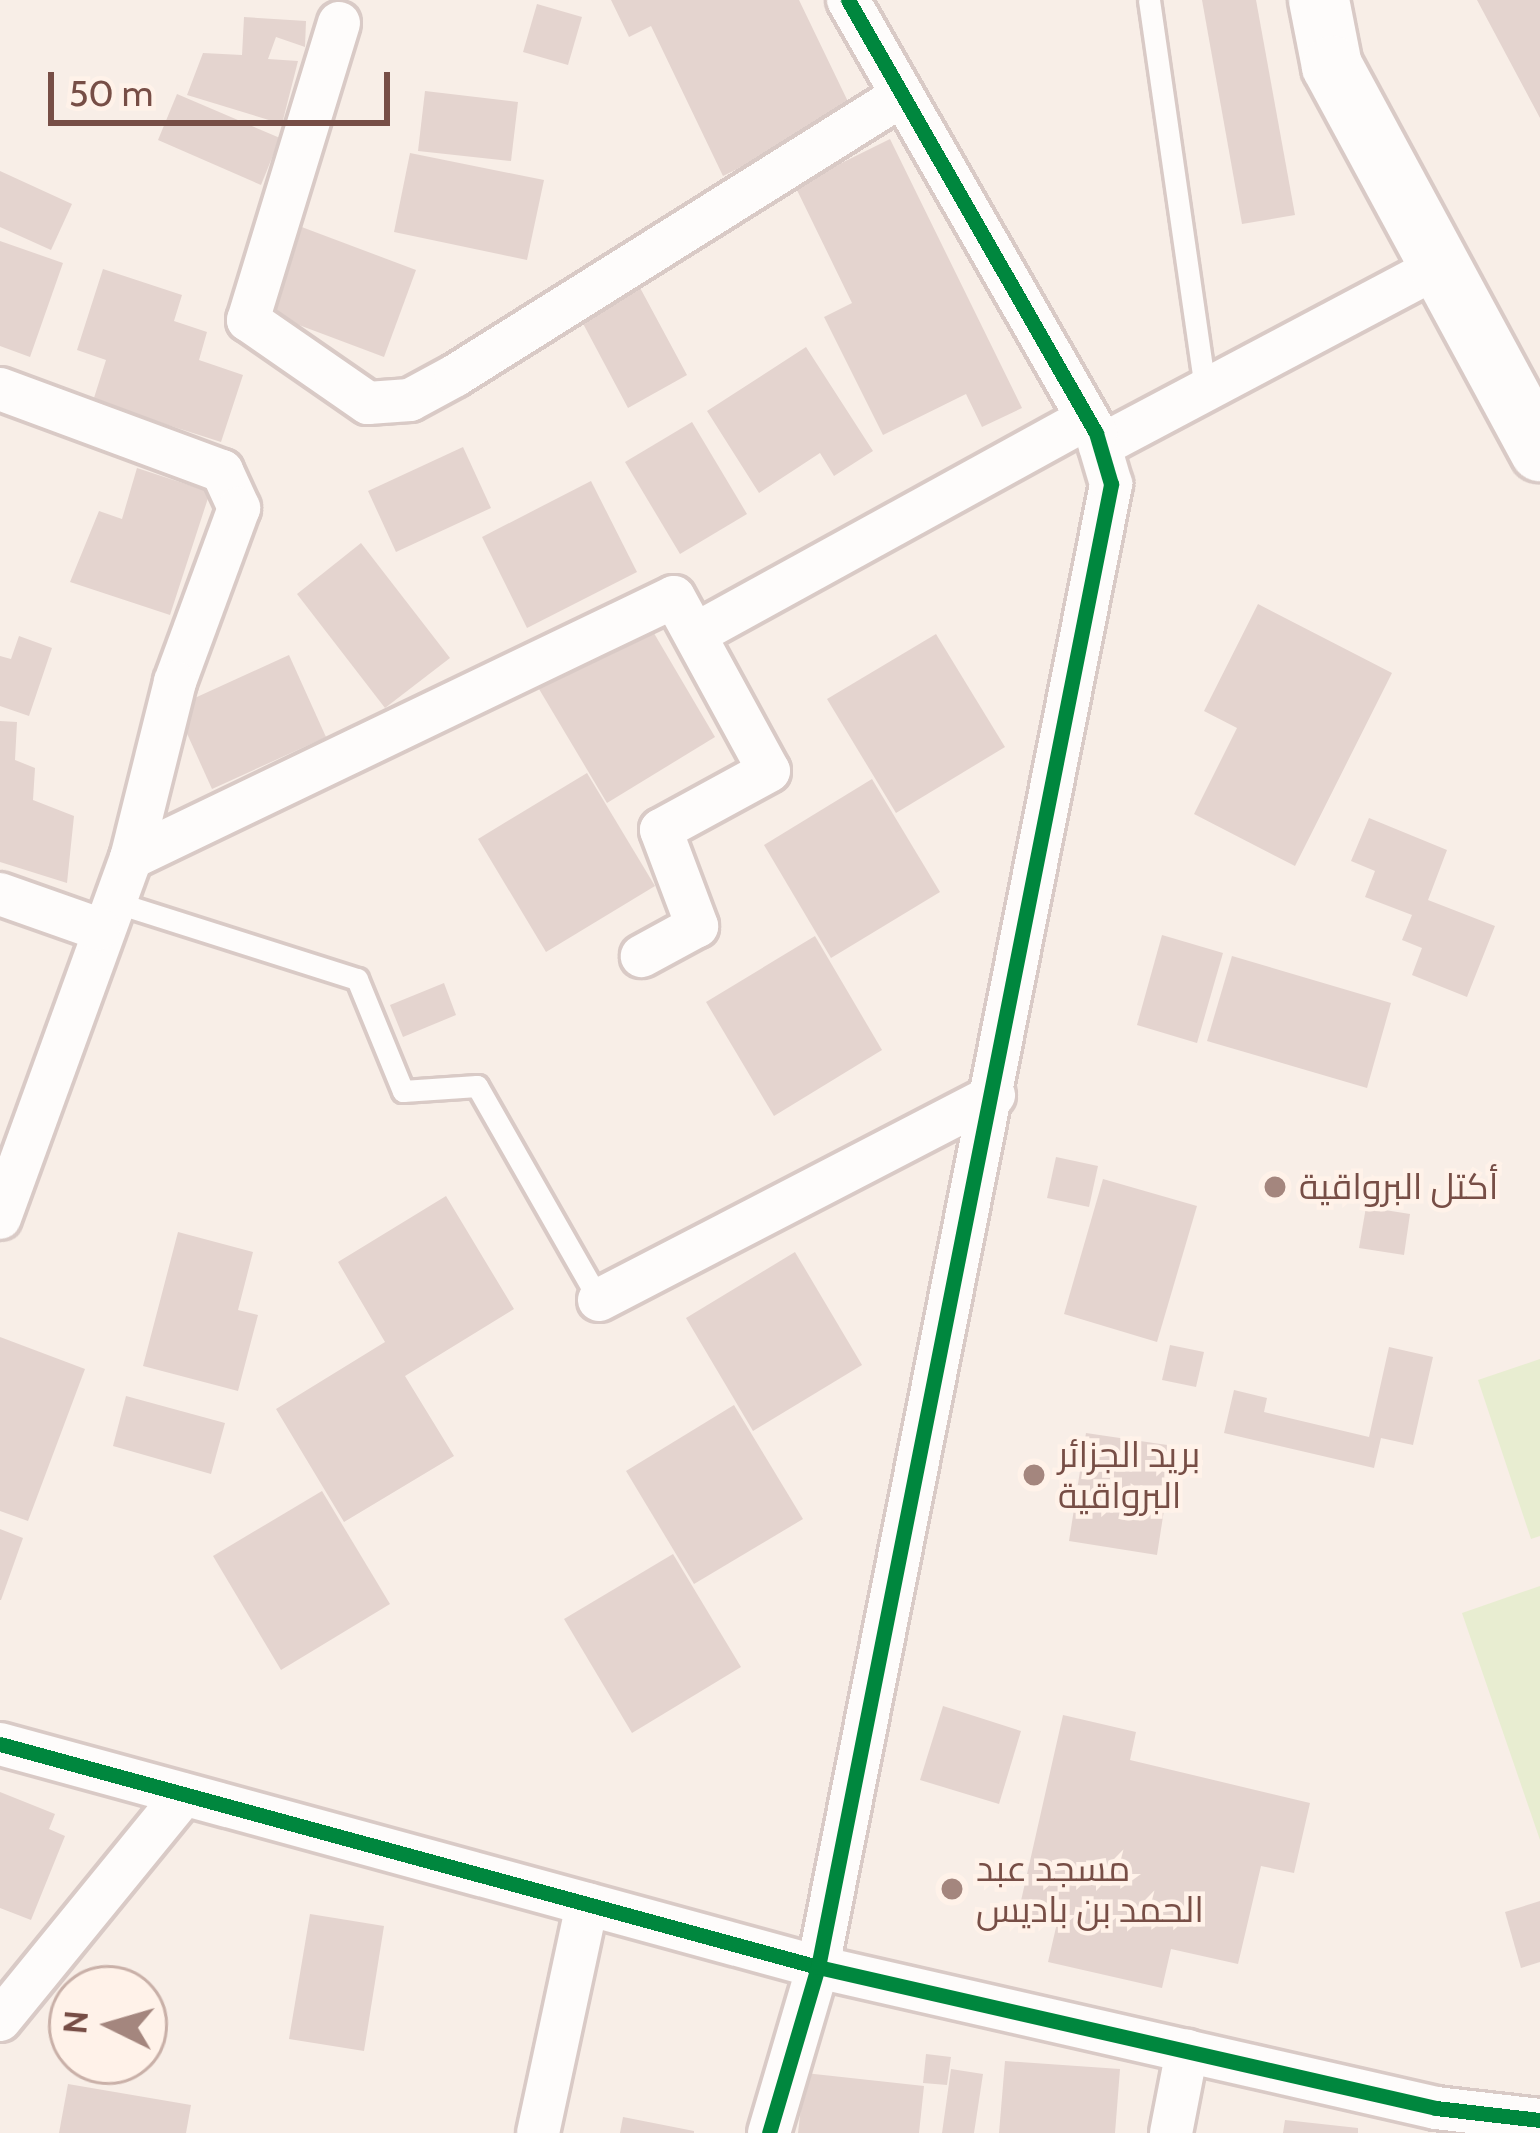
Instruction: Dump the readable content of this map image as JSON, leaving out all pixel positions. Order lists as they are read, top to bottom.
{
  "places": ["أكتل البرواقية", "بريد الجزائر البرواقية", "مسجد عبد الحمد بن باديس"],
  "scale_bar": "50 m",
  "north": "left"
}
